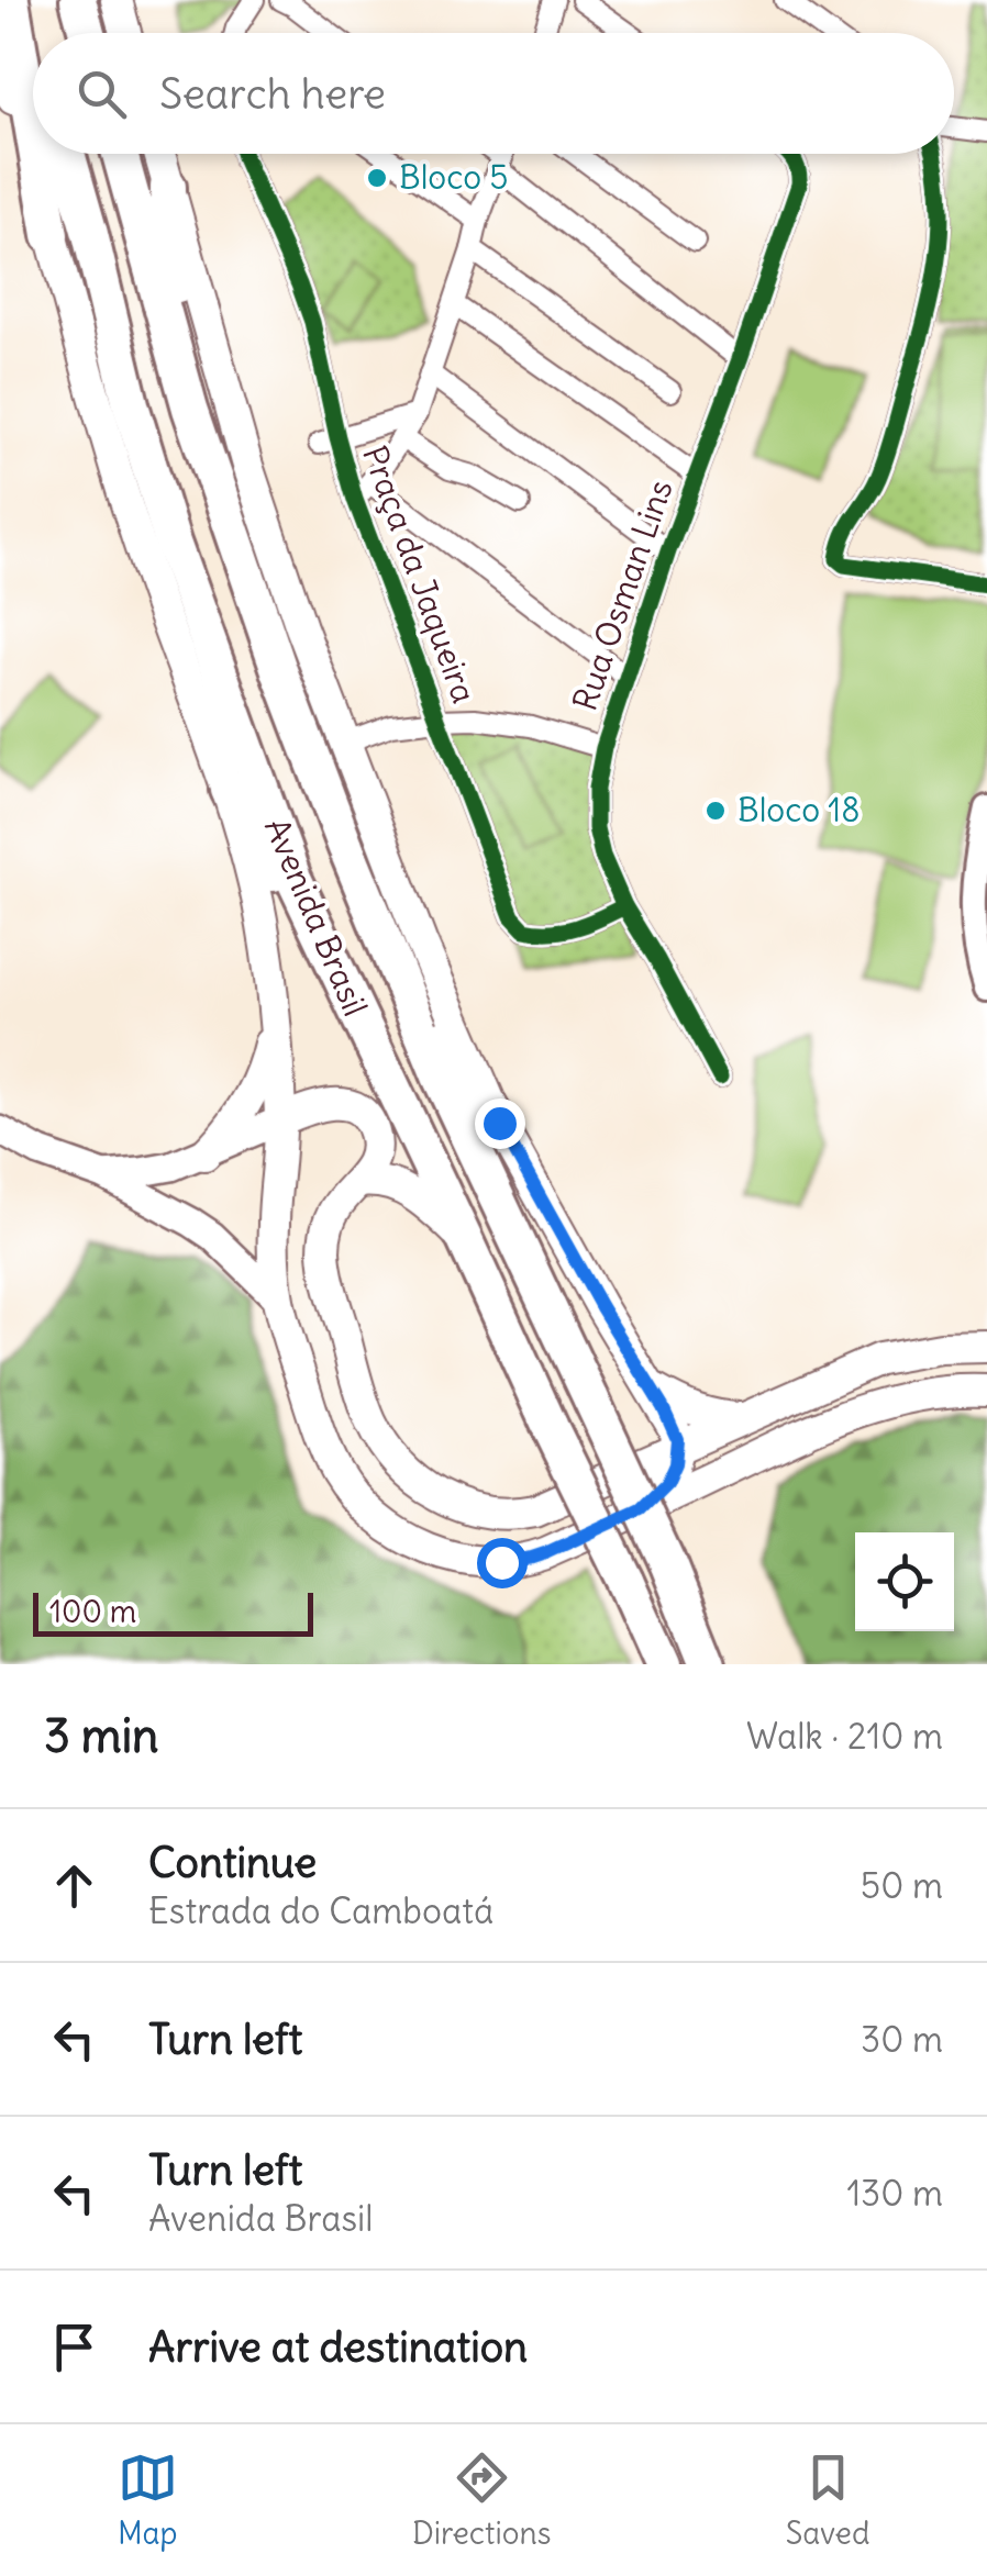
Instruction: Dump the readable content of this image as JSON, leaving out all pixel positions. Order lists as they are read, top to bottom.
{
  "streets": {
    "highway": ["Avenida Brasil"],
    "street": ["Praça da Jaqueira", "Rua Osman Lins"]
  },
  "crossings": [
    ["Praça da Jaqueira", "Rua Osman Lins"]
  ],
  "places": ["Bloco 5", "Bloco 18"],
  "scale_bar": "100 m",
  "page": {
    "search": "Search here",
    "scale": "100 m",
    "heading": ["3 min", "Walk · 210 m"],
    "list": [
      ["Continue", "Estrada do Camboatá", "50 m"],
      ["Turn left", "30 m"],
      ["Turn left", "Avenida Brasil", "130 m"],
      "Arrive at destination"
    ],
    "nav": ["Map", "Directions", "Saved"]
  }
}
